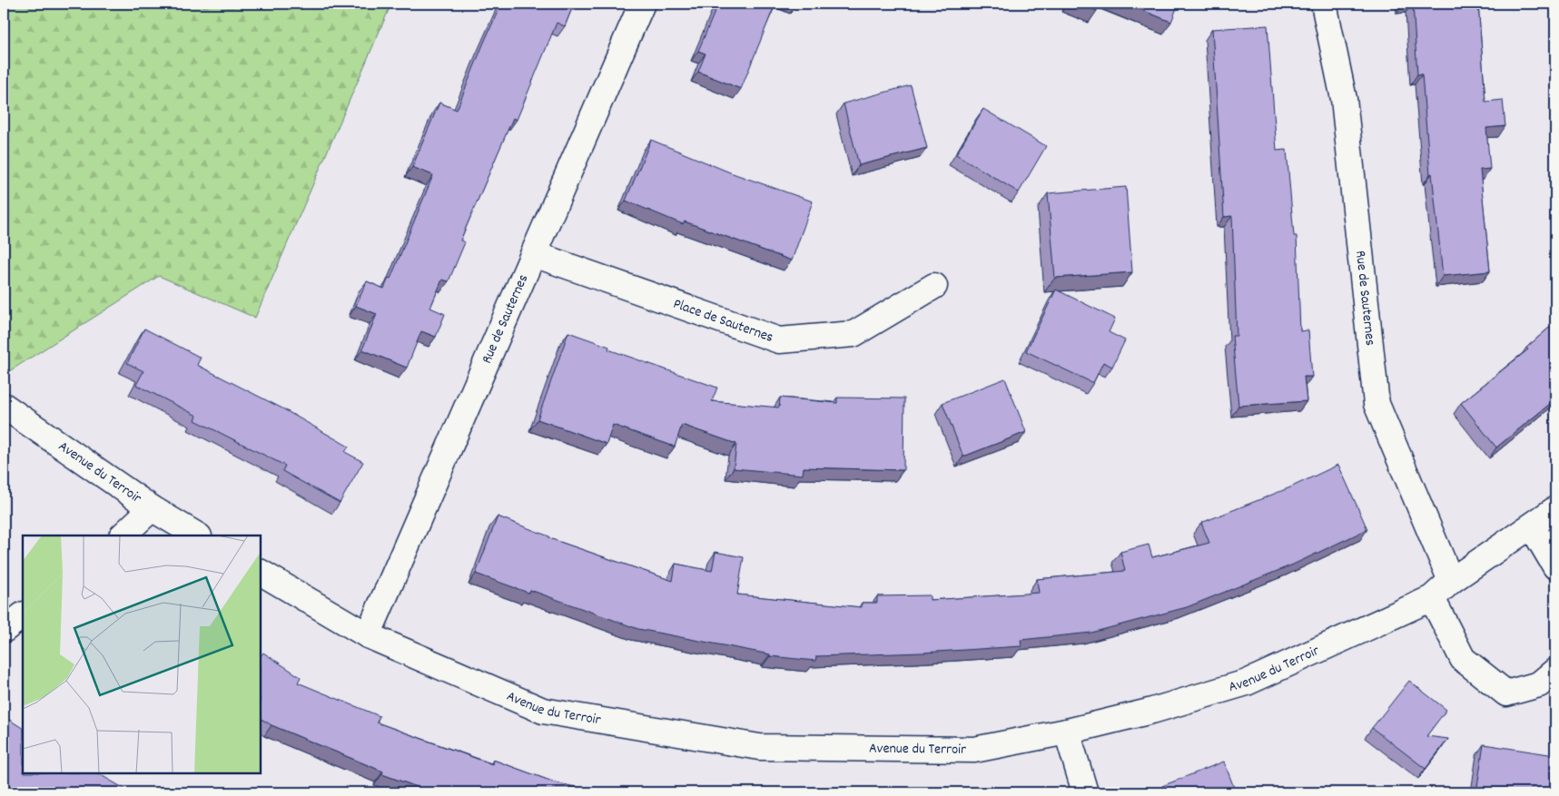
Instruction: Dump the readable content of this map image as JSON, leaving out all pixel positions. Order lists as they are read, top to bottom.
{
  "streets": {
    "street": ["Rue de Sauternes", "Place de Sauternes", "Avenue du Terroir"]
  },
  "crossings": [
    ["Rue de Sauternes", "Place de Sauternes"],
    ["Rue de Sauternes", "Avenue du Terroir"]
  ]
}
